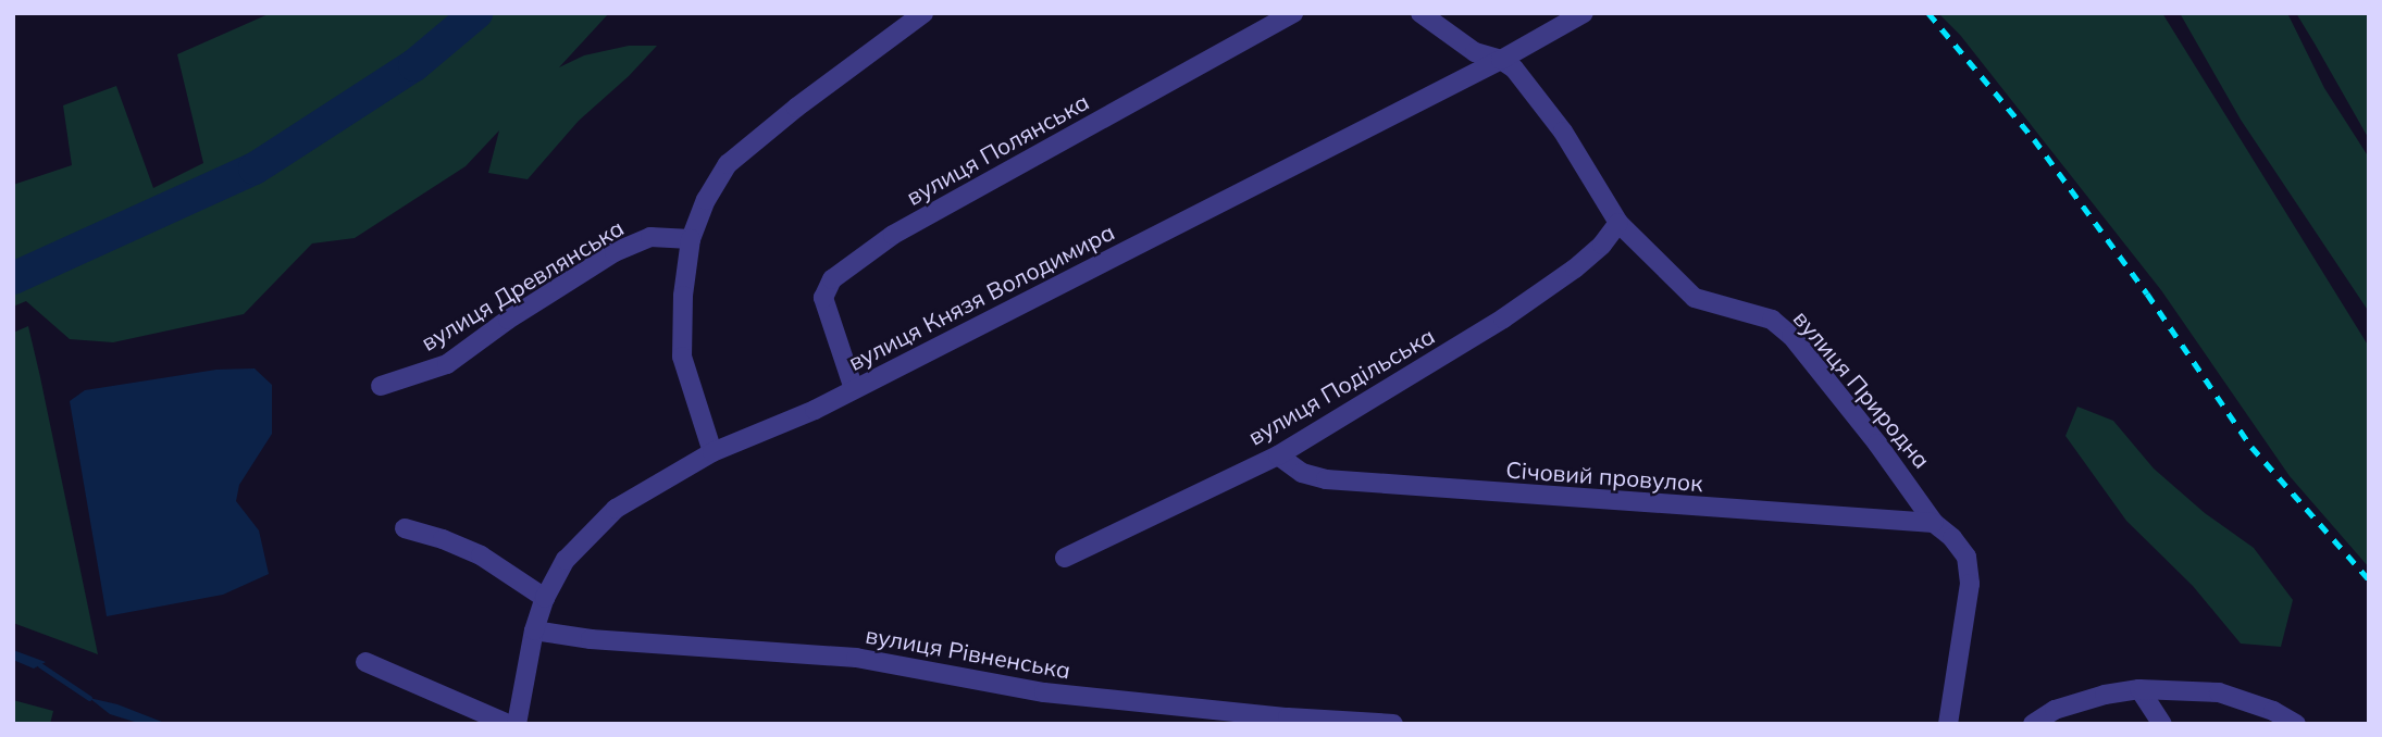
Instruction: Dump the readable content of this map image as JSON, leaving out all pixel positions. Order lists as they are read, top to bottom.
{
  "streets": {
    "street": [
      "вулиця Полянська",
      "вулиця Древлянська",
      "вулиця Князя Володимира",
      "вулиця Подільська",
      "вулиця Природна",
      "Січовий провулок",
      "вулиця Рівненська"
    ]
  },
  "crossings": [
    ["вулиця Полянська", "вулиця Князя Володимира"],
    ["вулиця Князя Володимира", "вулиця Природна"],
    ["вулиця Князя Володимира", "вулиця Рівненська"],
    ["вулиця Подільська", "вулиця Природна"],
    ["вулиця Подільська", "Січовий провулок"],
    ["вулиця Природна", "Січовий провулок"]
  ]
}
